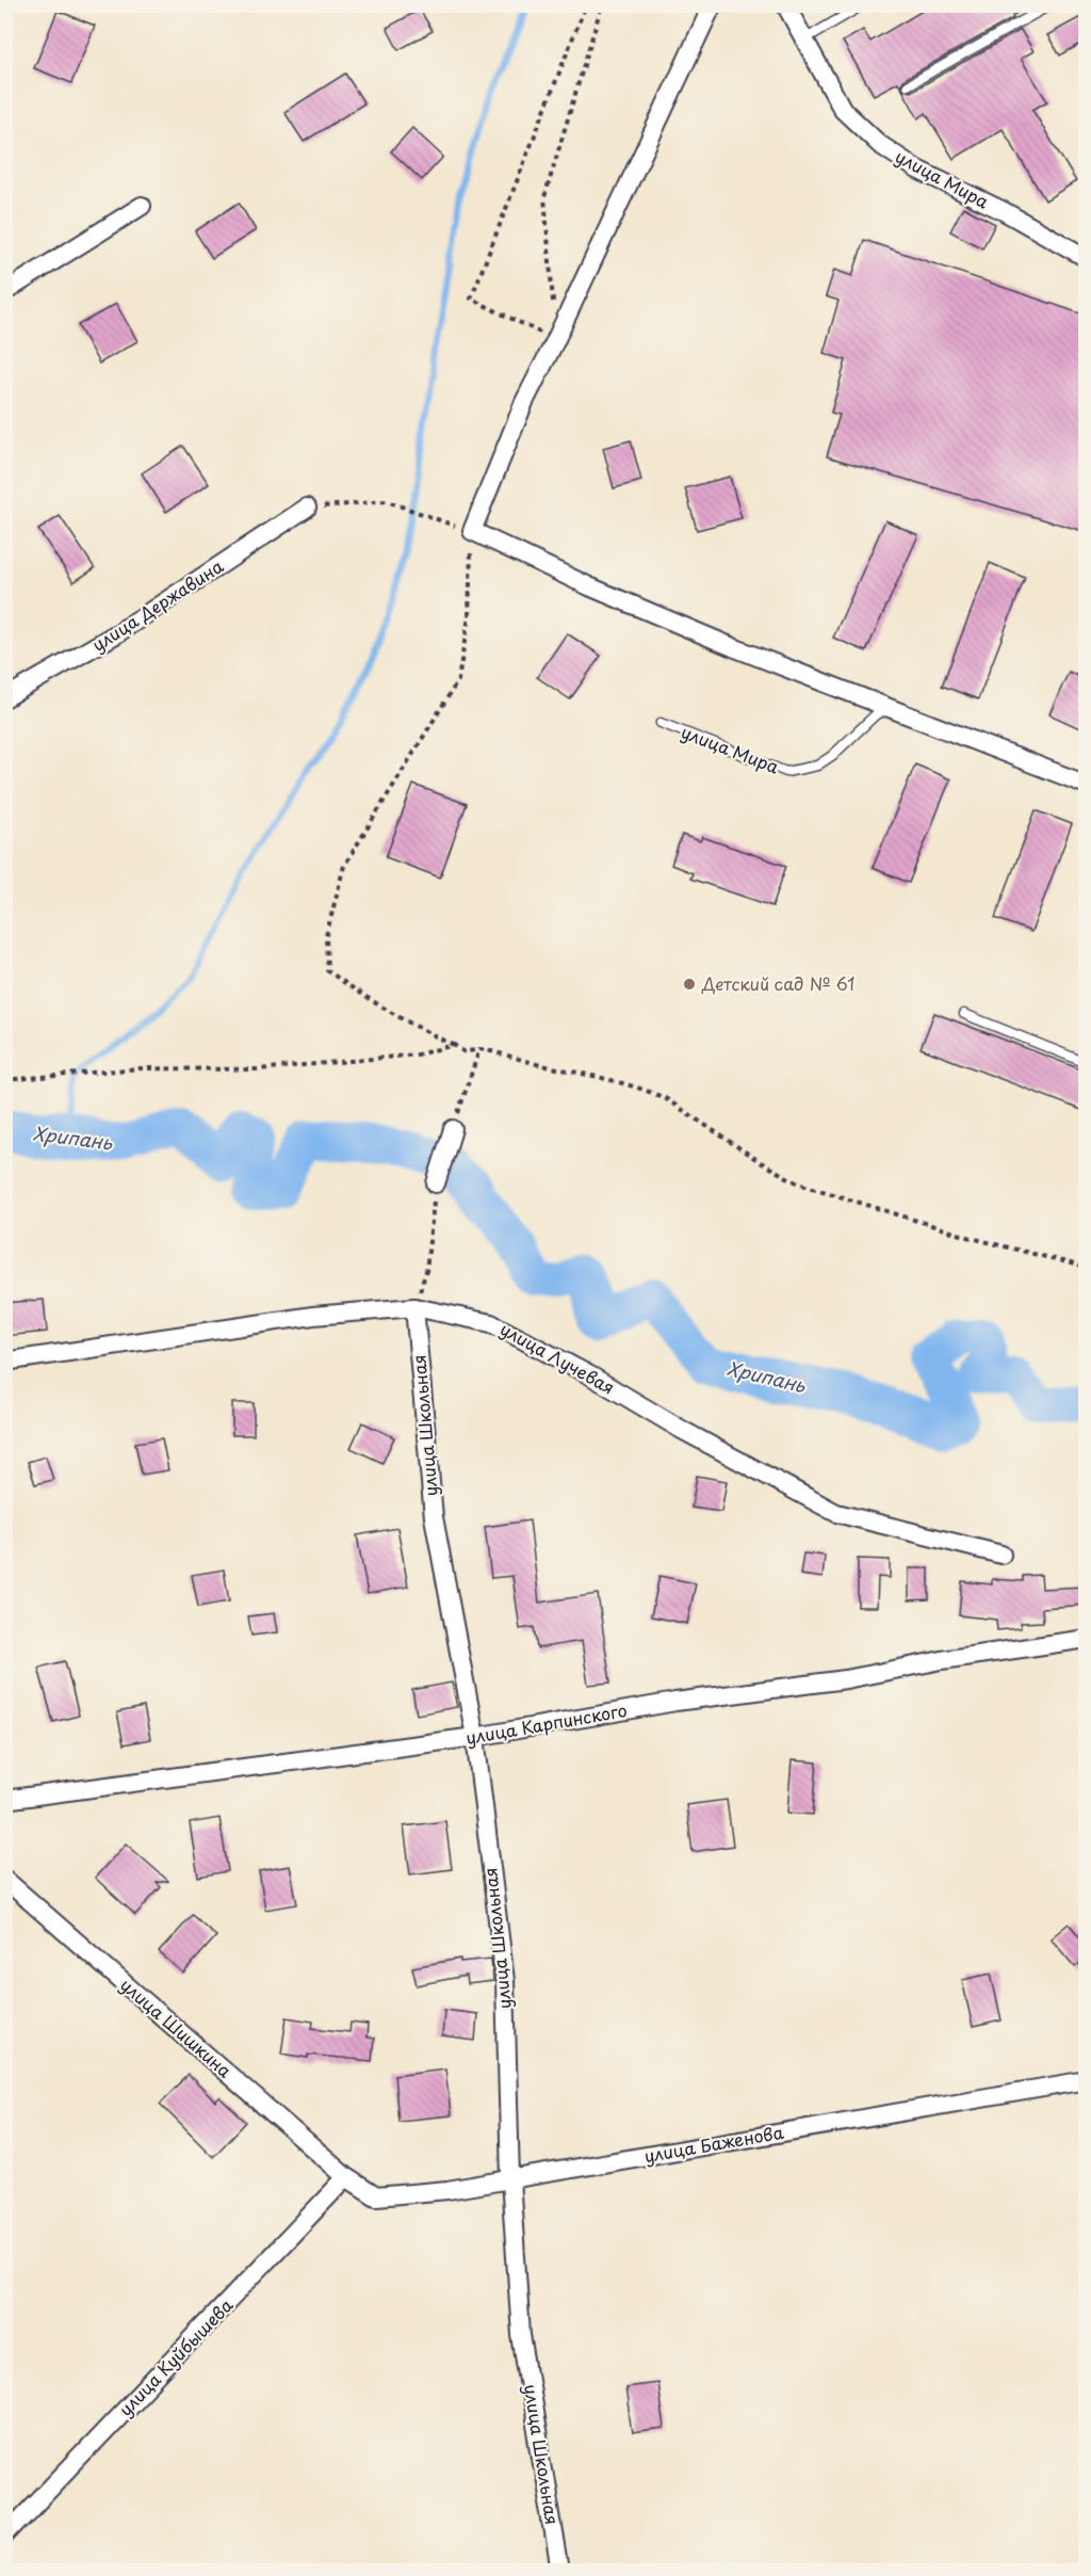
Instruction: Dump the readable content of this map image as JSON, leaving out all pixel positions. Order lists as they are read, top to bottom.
{
  "streets": {
    "street": [
      "улица Мира",
      "улица Державина",
      "улица Лучевая",
      "улица Школьная",
      "улица Карпинского",
      "улица Шишкина",
      "улица Баженова",
      "улица Куйбышева"
    ]
  },
  "crossings": [
    ["улица Лучевая", "улица Школьная"],
    ["улица Школьная", "улица Карпинского"],
    ["улица Школьная", "улица Баженова"],
    ["улица Шишкина", "улица Баженова"],
    ["улица Шишкина", "улица Куйбышева"],
    ["улица Баженова", "улица Куйбышева"]
  ],
  "water": ["Хрипань"],
  "places": ["Детский сад № 61"]
}
